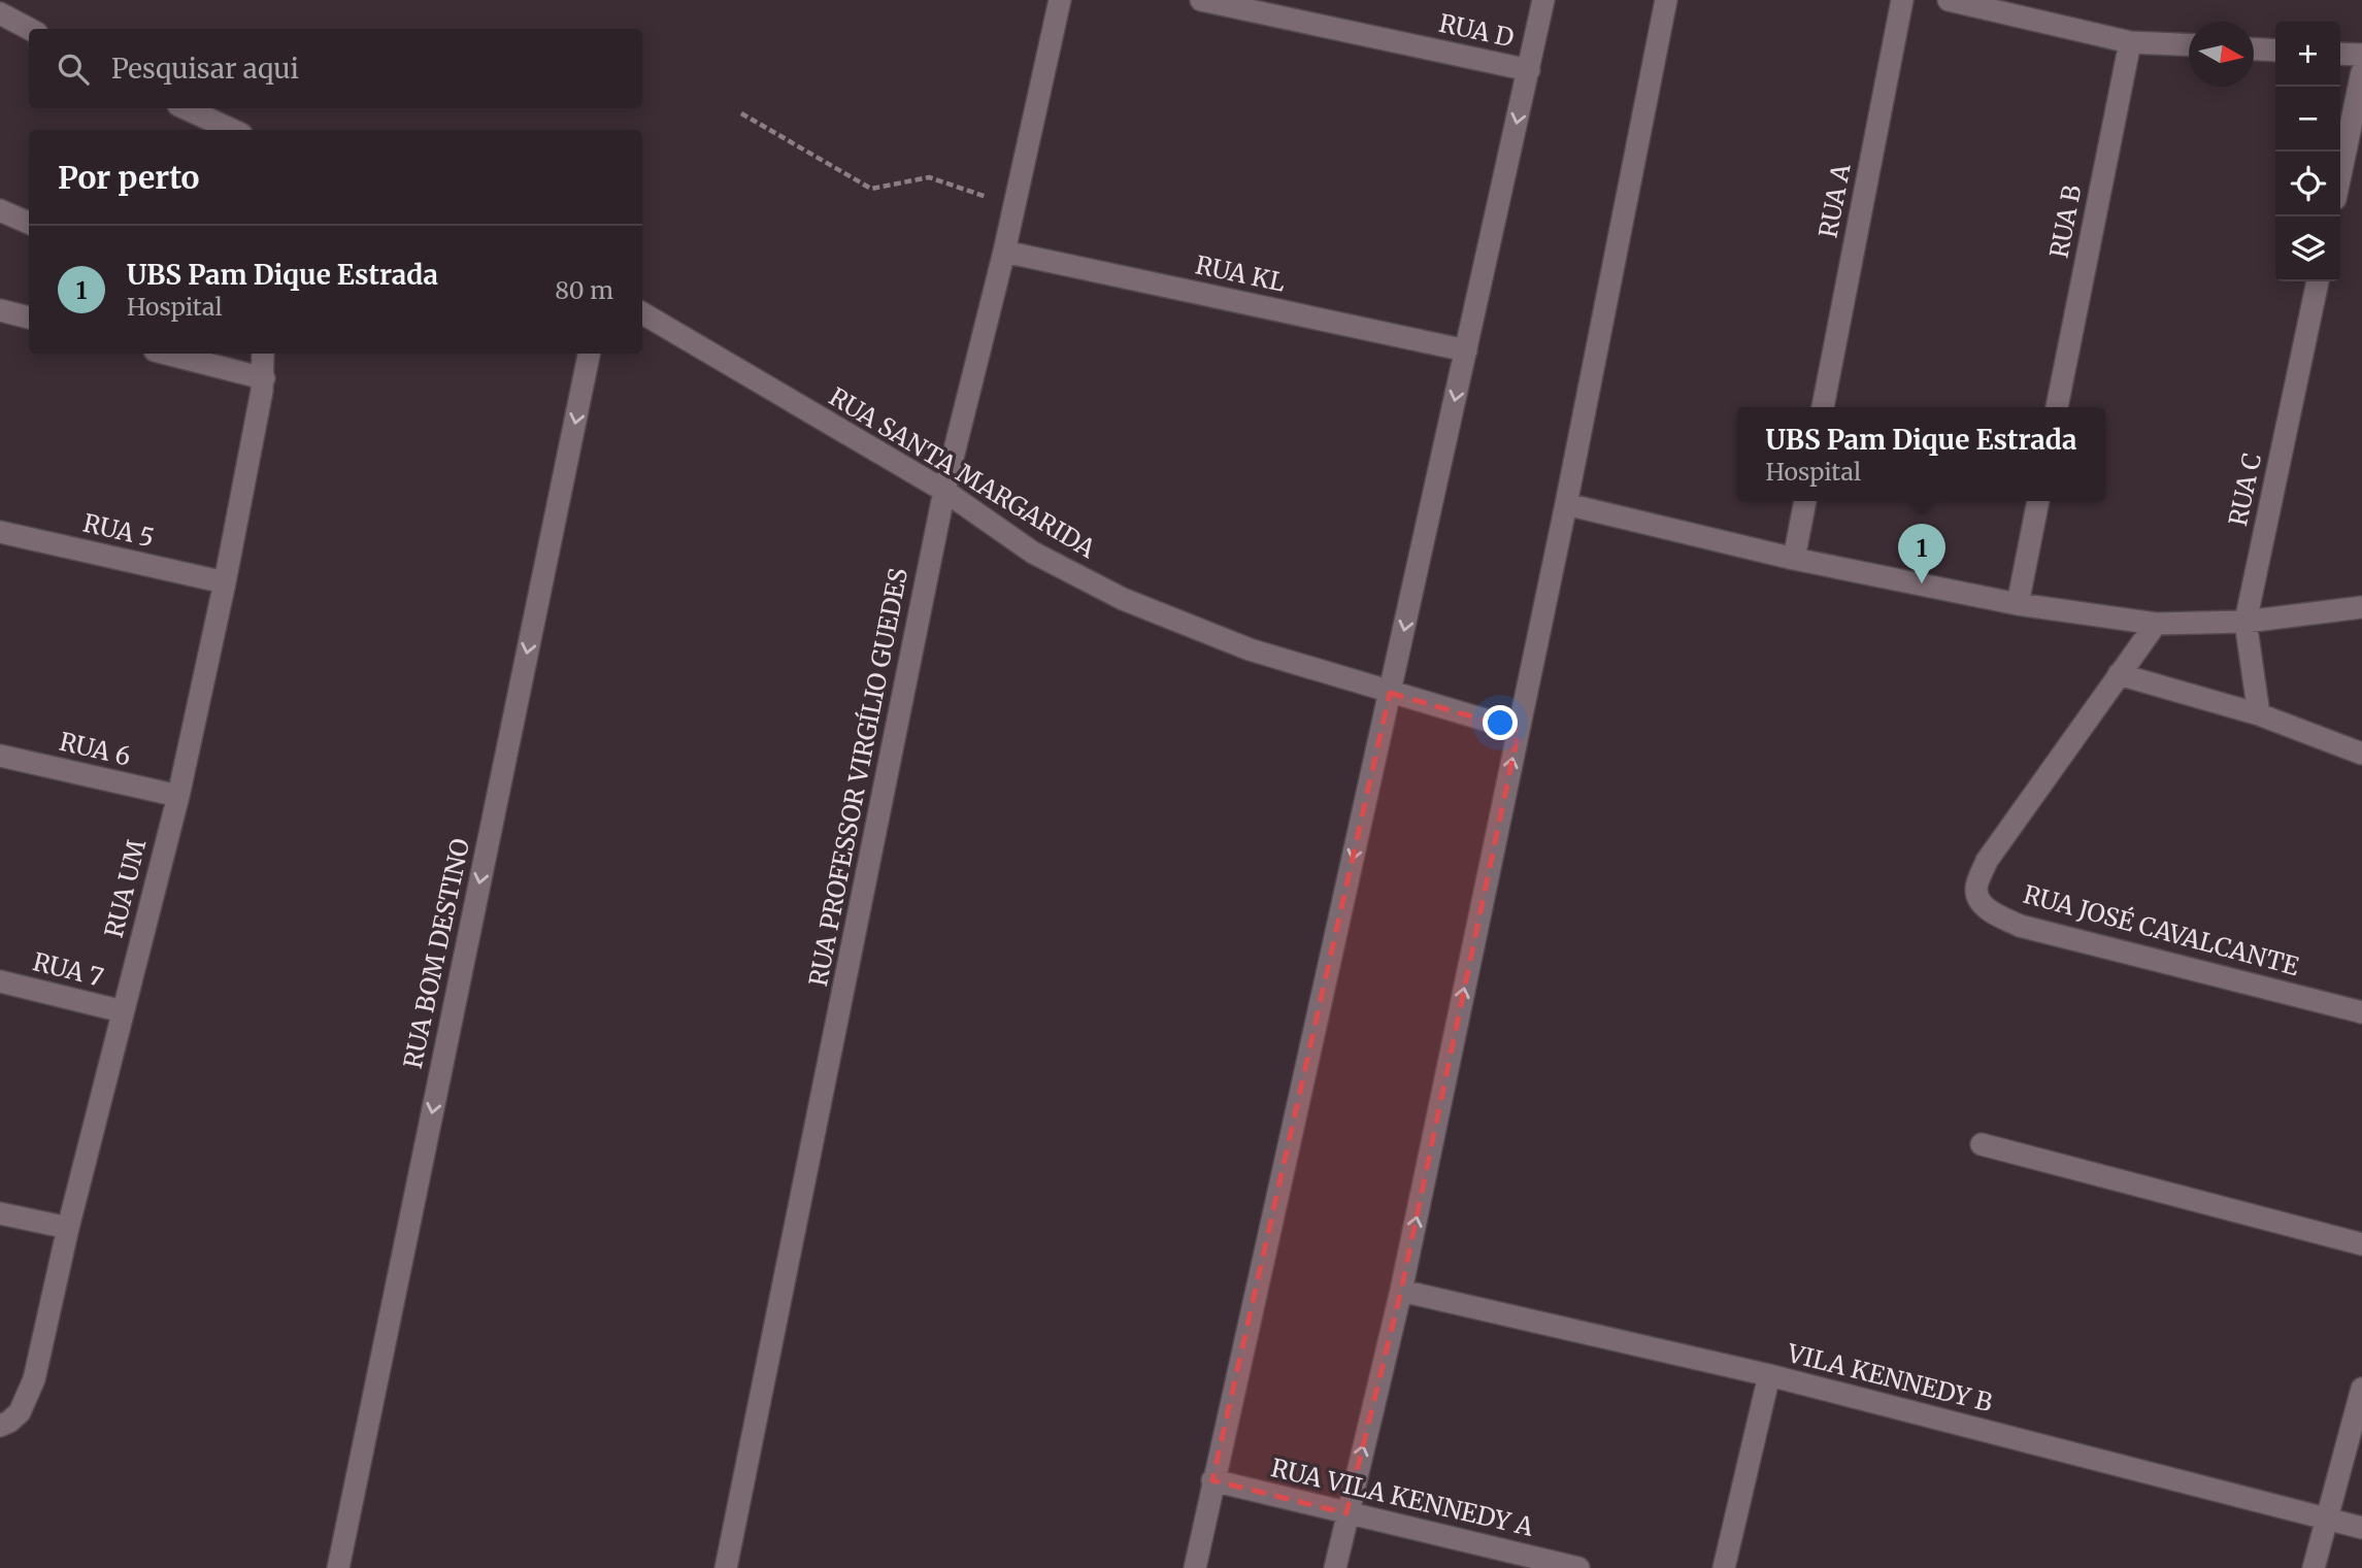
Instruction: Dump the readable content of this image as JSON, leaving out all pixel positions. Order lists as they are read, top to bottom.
{
  "streets": {
    "street": [
      "RUA D",
      "RUA A",
      "RUA B",
      "RUA KL",
      "RUA SANTA MARGARIDA",
      "RUA C",
      "RUA 5",
      "RUA 6",
      "RUA PROFESSOR VIRGÍLIO GUEDES",
      "RUA UM",
      "RUA JOSÉ CAVALCANTE",
      "RUA BOM DESTINO",
      "RUA 7",
      "VILA KENNEDY B",
      "RUA VILA KENNEDY A"
    ]
  },
  "crossings": [
    ["RUA KL", "RUA PROFESSOR VIRGÍLIO GUEDES"],
    ["RUA SANTA MARGARIDA", "RUA PROFESSOR VIRGÍLIO GUEDES"],
    ["RUA 5", "RUA UM"],
    ["RUA 6", "RUA UM"],
    ["RUA UM", "RUA 7"]
  ],
  "one_way": ["RUA BOM DESTINO"],
  "north": "right",
  "page": {
    "map_buttons": ["+", "−"],
    "search": "Pesquisar aqui",
    "heading": "Por perto",
    "list": [
      {
        "mark": "1",
        "name": "UBS Pam Dique Estrada",
        "note": "Hospital",
        "value": "80 m"
      }
    ],
    "popup": ["UBS Pam Dique Estrada", "Hospital"],
    "pins": "1"
  }
}
